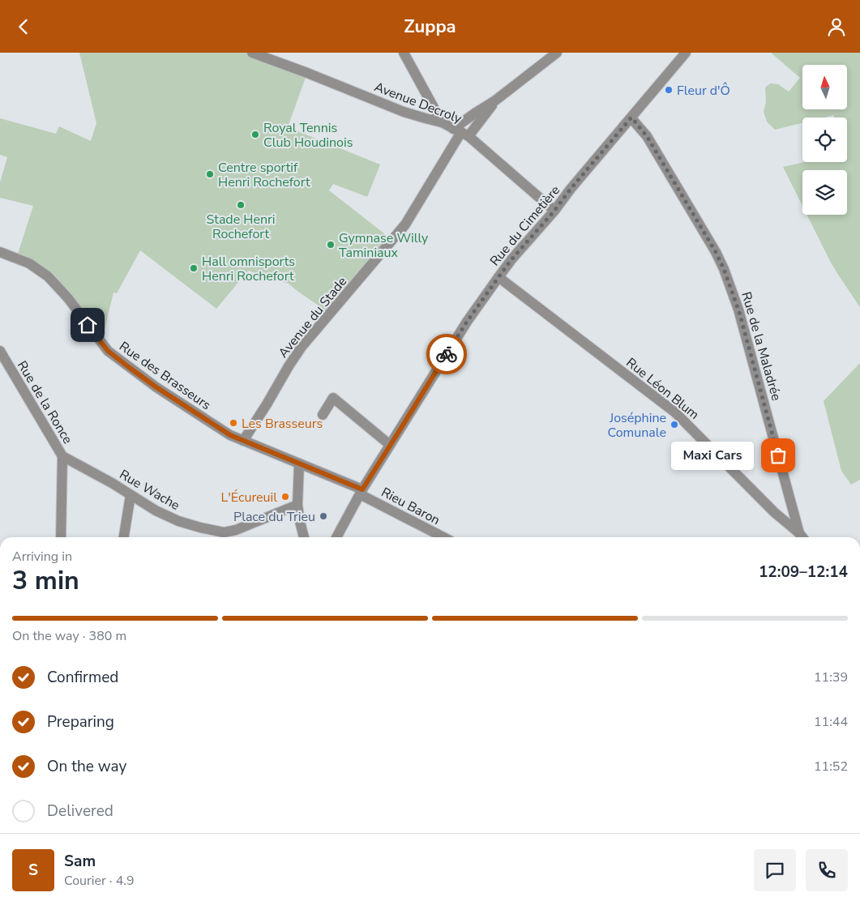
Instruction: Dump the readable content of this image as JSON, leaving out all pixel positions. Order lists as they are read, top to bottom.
{
  "streets": {
    "street": [
      "Avenue Decroly",
      "Rue du Cimetière",
      "Avenue du Stade",
      "Rue de la Maladrée",
      "Rue des Brasseurs",
      "Rue Léon Blum",
      "Rue de la Ronce",
      "Rue Wache",
      "Rieu Baron"
    ]
  },
  "crossings": [
    ["Avenue Decroly", "Rue du Cimetière"],
    ["Avenue Decroly", "Avenue du Stade"],
    ["Rue du Cimetière", "Rue de la Maladrée"],
    ["Rue du Cimetière", "Rue Léon Blum"],
    ["Rue du Cimetière", "Rieu Baron"],
    ["Avenue du Stade", "Rue des Brasseurs"],
    ["Rue de la Maladrée", "Rue Léon Blum"],
    ["Rue de la Ronce", "Rue Wache"]
  ],
  "places": [
    "Fleur d'Ô",
    "Royal Tennis Club Houdinois",
    "Centre sportif Henri Rochefort",
    "Stade Henri Rochefort",
    "Gymnase Willy Taminiaux",
    "Hall omnisports Henri Rochefort",
    "Les Brasseurs",
    "Joséphine Comunale",
    "Maxi Cars",
    "L'Écureuil",
    "Place du Trieu"
  ],
  "north": "top",
  "page": {
    "header": "Zuppa",
    "bubble": "Maxi Cars",
    "heading": ["3 min", "Arriving in", "12:09–12:14"],
    "panel": ["Sam", "Courier · 4.9"],
    "bar": "On the way · 380 m",
    "list": [
      ["Confirmed", "11:39"],
      ["Preparing", "11:44"],
      ["On the way", "11:52"],
      "Delivered"
    ],
    "round": "S"
  }
}
